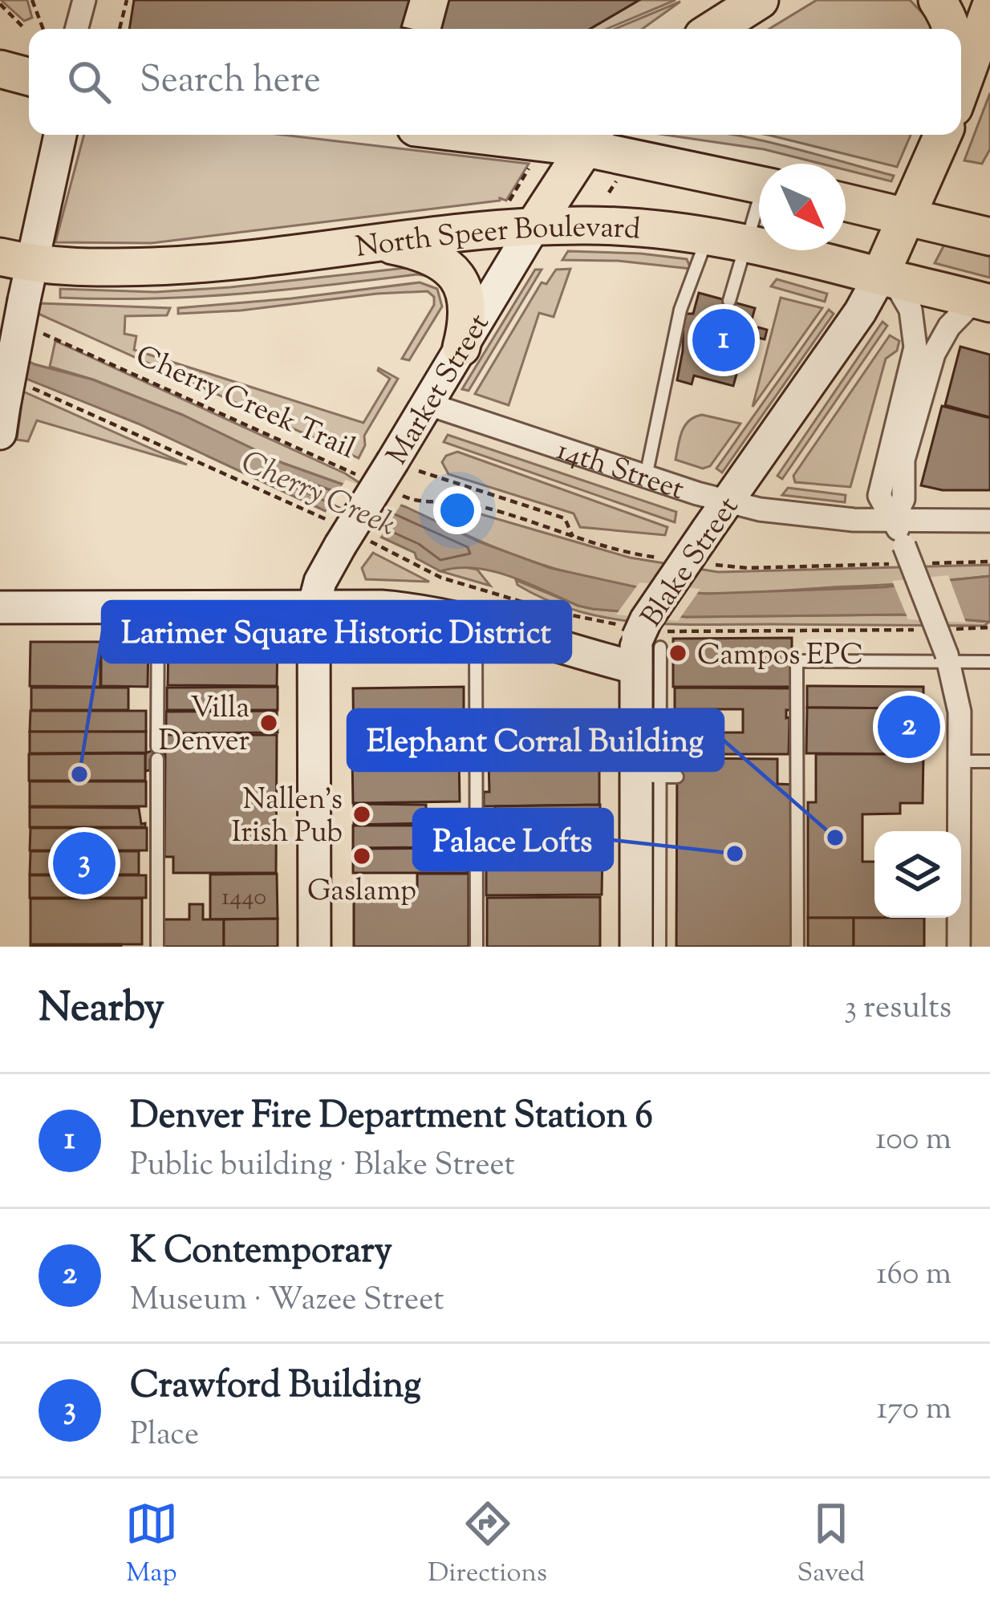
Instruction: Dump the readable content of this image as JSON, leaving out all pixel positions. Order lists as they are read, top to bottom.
{
  "streets": {
    "main road": ["North Speer Boulevard", "Market Street", "Blake Street"],
    "street": ["14th Street"],
    "path": ["Cherry Creek Trail"]
  },
  "crossings": [
    ["North Speer Boulevard", "Market Street"],
    ["North Speer Boulevard", "Blake Street"],
    ["Market Street", "Cherry Creek Trail"],
    ["Market Street", "14th Street"],
    ["14th Street", "Blake Street"]
  ],
  "water": ["Cherry Creek"],
  "places": [
    "Campos EPC",
    "Villa Denver",
    "Larimer Square Historic District",
    "Nallen's Irish Pub",
    "Elephant Corral Building",
    "Palace Lofts",
    "Gaslamp"
  ],
  "house_numbers": ["1440"],
  "north": "bottom right",
  "page": {
    "search": "Search here",
    "pins": ["1", "2", "3"],
    "heading": ["Nearby", "3 results"],
    "list": [
      {
        "mark": "1",
        "name": "Denver Fire Department Station 6",
        "note": "Public building · Blake Street",
        "value": "100 m"
      },
      {
        "mark": "2",
        "name": "K Contemporary",
        "note": "Museum · Wazee Street",
        "value": "160 m"
      },
      {
        "mark": "3",
        "name": "Crawford Building",
        "note": "Place",
        "value": "170 m"
      }
    ],
    "nav": ["Map", "Directions", "Saved"]
  }
}
